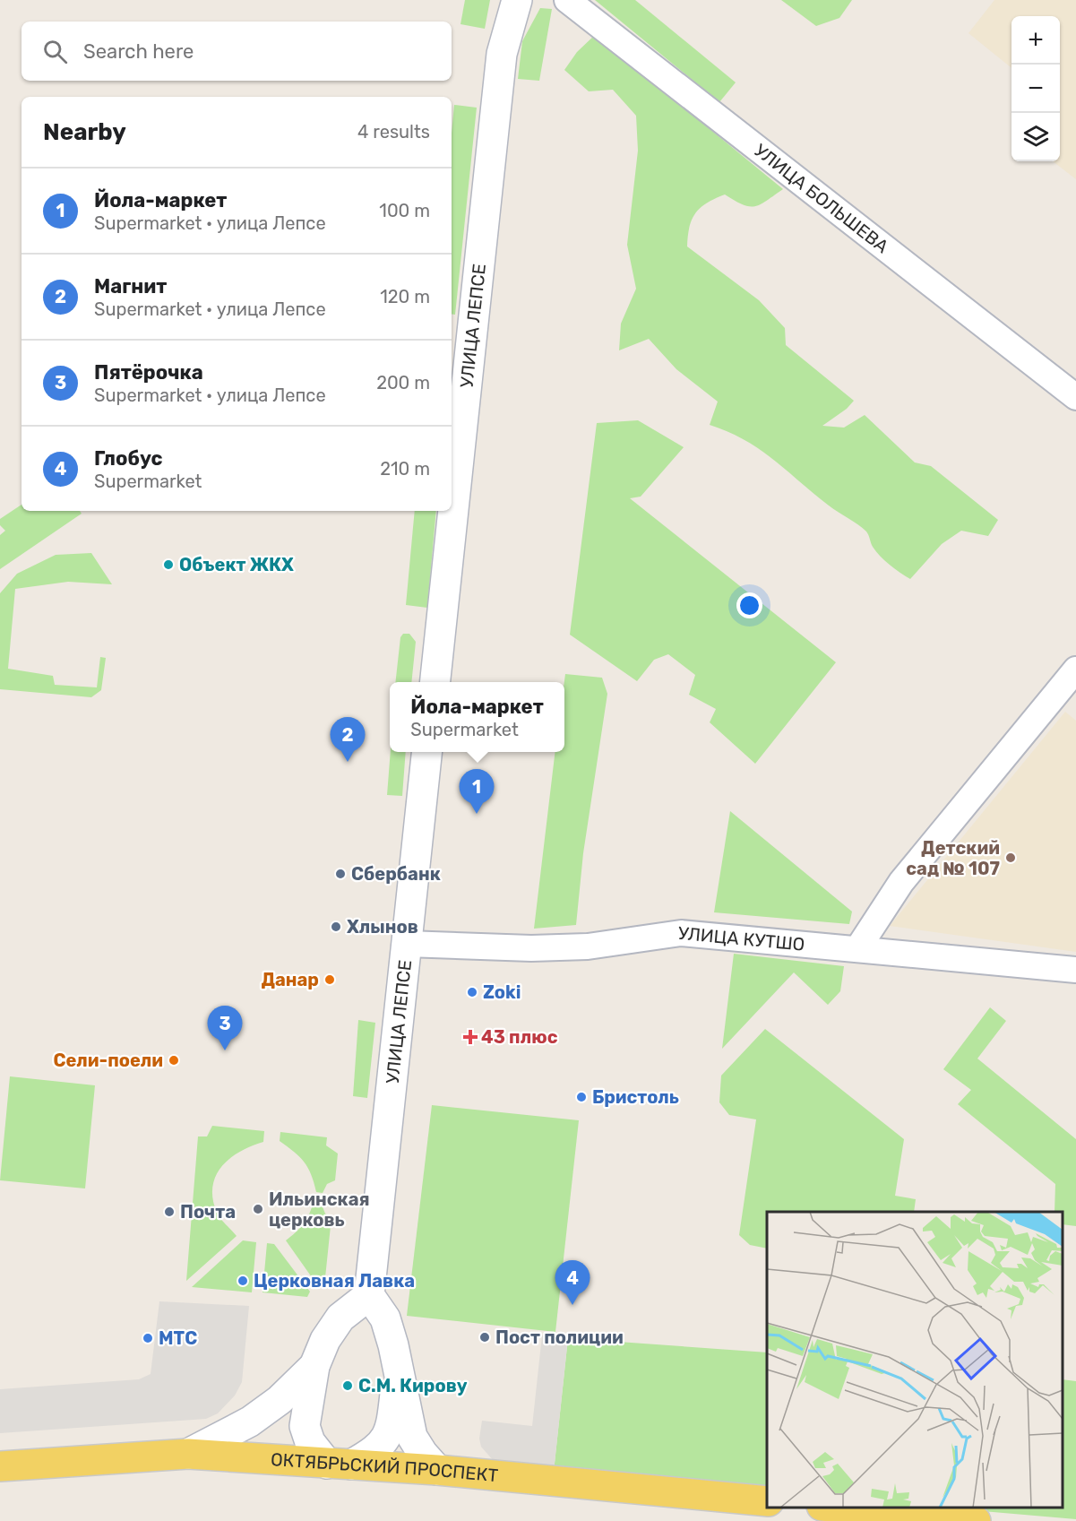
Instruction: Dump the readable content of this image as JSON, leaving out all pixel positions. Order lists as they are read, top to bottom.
{
  "streets": {
    "main road": ["УЛИЦА ЛЕПСЕ", "ОКТЯБРЬСКИЙ ПРОСПЕКТ"],
    "street": ["УЛИЦА БОЛЬШЕВА", "УЛИЦА КУТШО"]
  },
  "crossings": [
    ["УЛИЦА ЛЕПСЕ", "УЛИЦА КУТШО"]
  ],
  "places": {
    "other": [
      "Объект ЖКХ",
      "Детский сад № 107",
      "Сбербанк",
      "Хлынов",
      "Данар",
      "Zoki",
      "Сели-поели",
      "Бристоль",
      "Ильинская церковь",
      "Почта",
      "Церковная Лавка",
      "Пост полиции",
      "МТС",
      "С.М. Кирову"
    ],
    "health": ["43 плюс"]
  },
  "page": {
    "map_buttons": ["+", "−"],
    "search": "Search here",
    "heading": ["Nearby", "4 results"],
    "list": [
      {
        "mark": "1",
        "name": "Йола-маркет",
        "note": "Supermarket · улица Лепсе",
        "value": "100 m"
      },
      {
        "mark": "2",
        "name": "Магнит",
        "note": "Supermarket · улица Лепсе",
        "value": "120 m"
      },
      {
        "mark": "3",
        "name": "Пятёрочка",
        "note": "Supermarket · улица Лепсе",
        "value": "200 m"
      },
      {
        "mark": "4",
        "name": "Глобус",
        "note": "Supermarket",
        "value": "210 m"
      }
    ],
    "popup": ["Йола-маркет", "Supermarket"],
    "pins": [
      "2",
      "1",
      "3",
      "4"
    ]
  }
}
